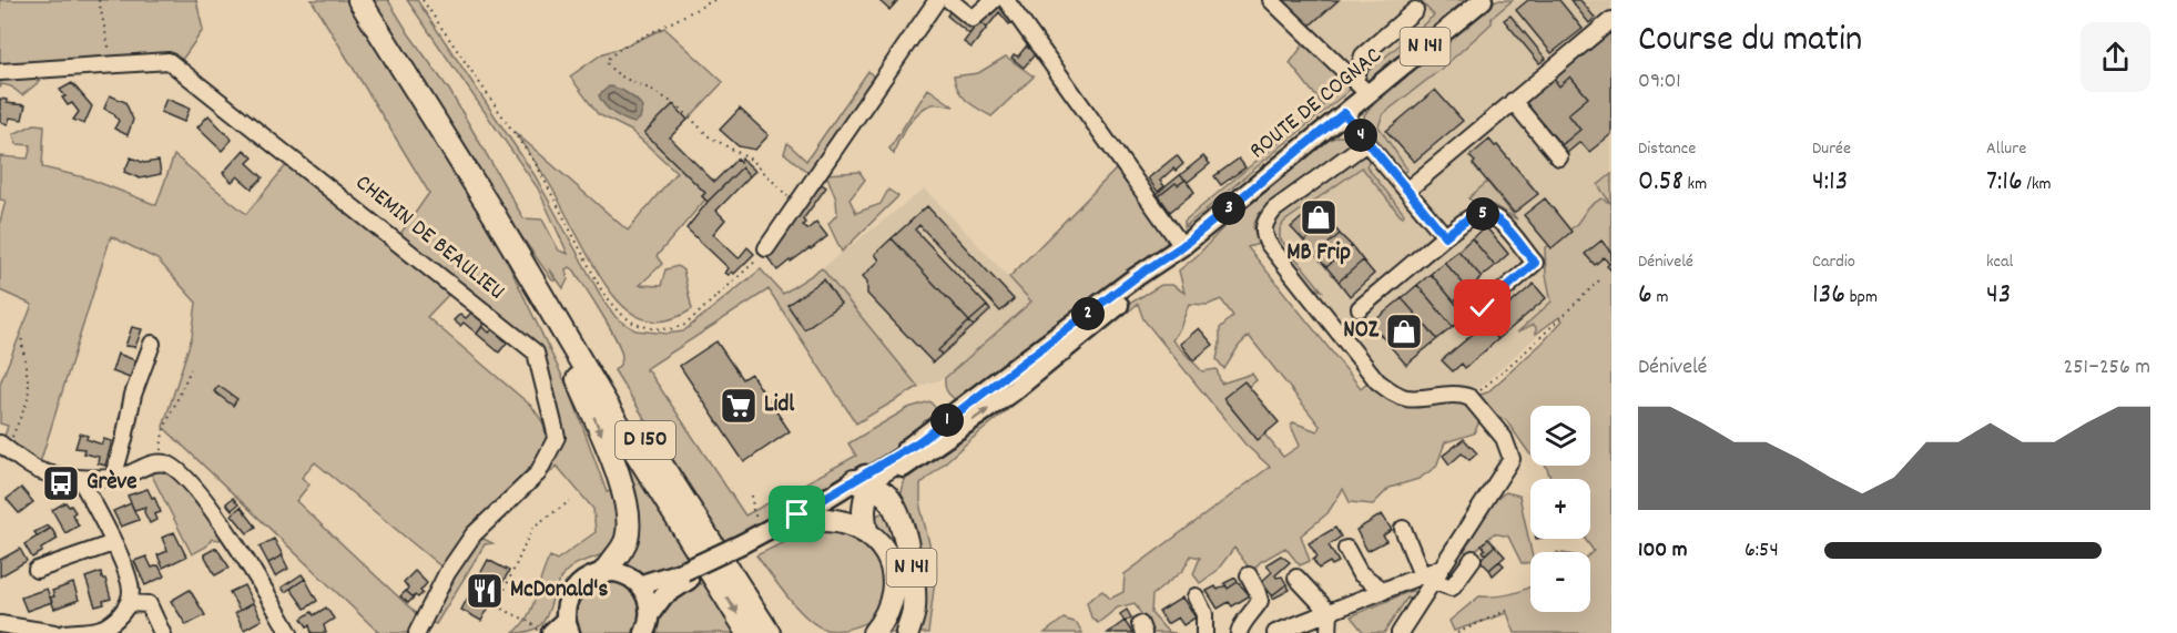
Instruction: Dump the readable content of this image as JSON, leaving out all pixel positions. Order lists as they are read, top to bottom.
{
  "streets": {
    "highway": ["N 141", "D 150"],
    "main road": ["ROUTE DE COGNAC"],
    "street": ["CHEMIN DE BEAULIEU"]
  },
  "crossings": [
    ["N 141", "ROUTE DE COGNAC"]
  ],
  "places": {
    "shop": ["MB Frip", "NOZ"],
    "supermarket": ["Lidl"],
    "bus stop": ["Grève"],
    "restaurant": ["McDonald's"]
  },
  "page": {
    "heading": ["Course du matin", "09:01"],
    "stats": [
      ["Distance", "0.58 km"],
      ["Durée", "4:13"],
      ["Allure", "7:16 /km"],
      ["Dénivelé", "6 m"],
      ["Cardio", "136 bpm"],
      ["kcal", "43"]
    ],
    "pins": [
      "4",
      "3",
      "5",
      "2",
      "1"
    ],
    "chart": ["Dénivelé", "251–256 m"],
    "map_buttons": ["+", "−"],
    "list": [
      {
        "name": "100 m",
        "note": "6:54"
      }
    ]
  }
}
